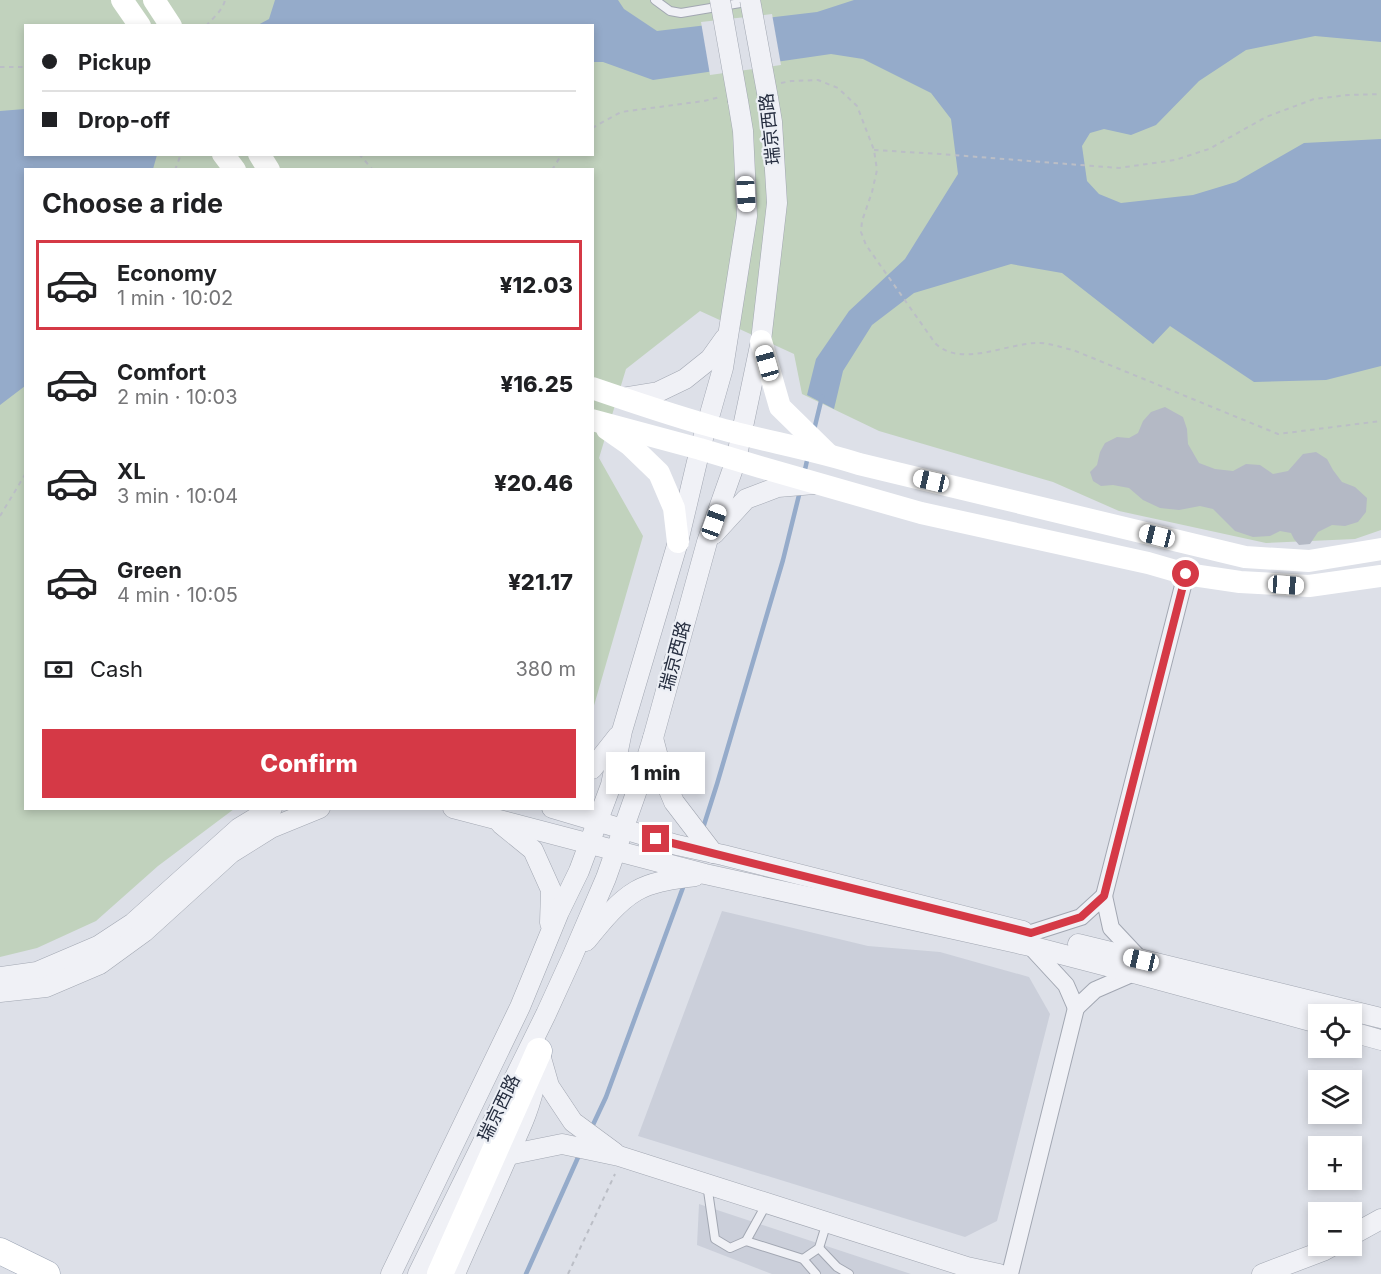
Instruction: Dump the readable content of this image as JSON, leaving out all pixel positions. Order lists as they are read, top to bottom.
{
  "streets": {
    "street": ["瑞京西路"]
  },
  "page": {
    "banner": ["Pickup", "Drop-off"],
    "heading": "Choose a ride",
    "list": [
      {
        "name": "Economy",
        "note": "1 min · 10:02",
        "value": "¥12.03"
      },
      {
        "name": "Comfort",
        "note": "2 min · 10:03",
        "value": "¥16.25"
      },
      {
        "name": "XL",
        "note": "3 min · 10:04",
        "value": "¥20.46"
      },
      {
        "name": "Green",
        "note": "4 min · 10:05",
        "value": "¥21.17"
      }
    ],
    "pay": ["Cash", "380 m"],
    "buttons": "Confirm",
    "bubble": "1 min",
    "map_buttons": ["+", "−"]
  }
}
